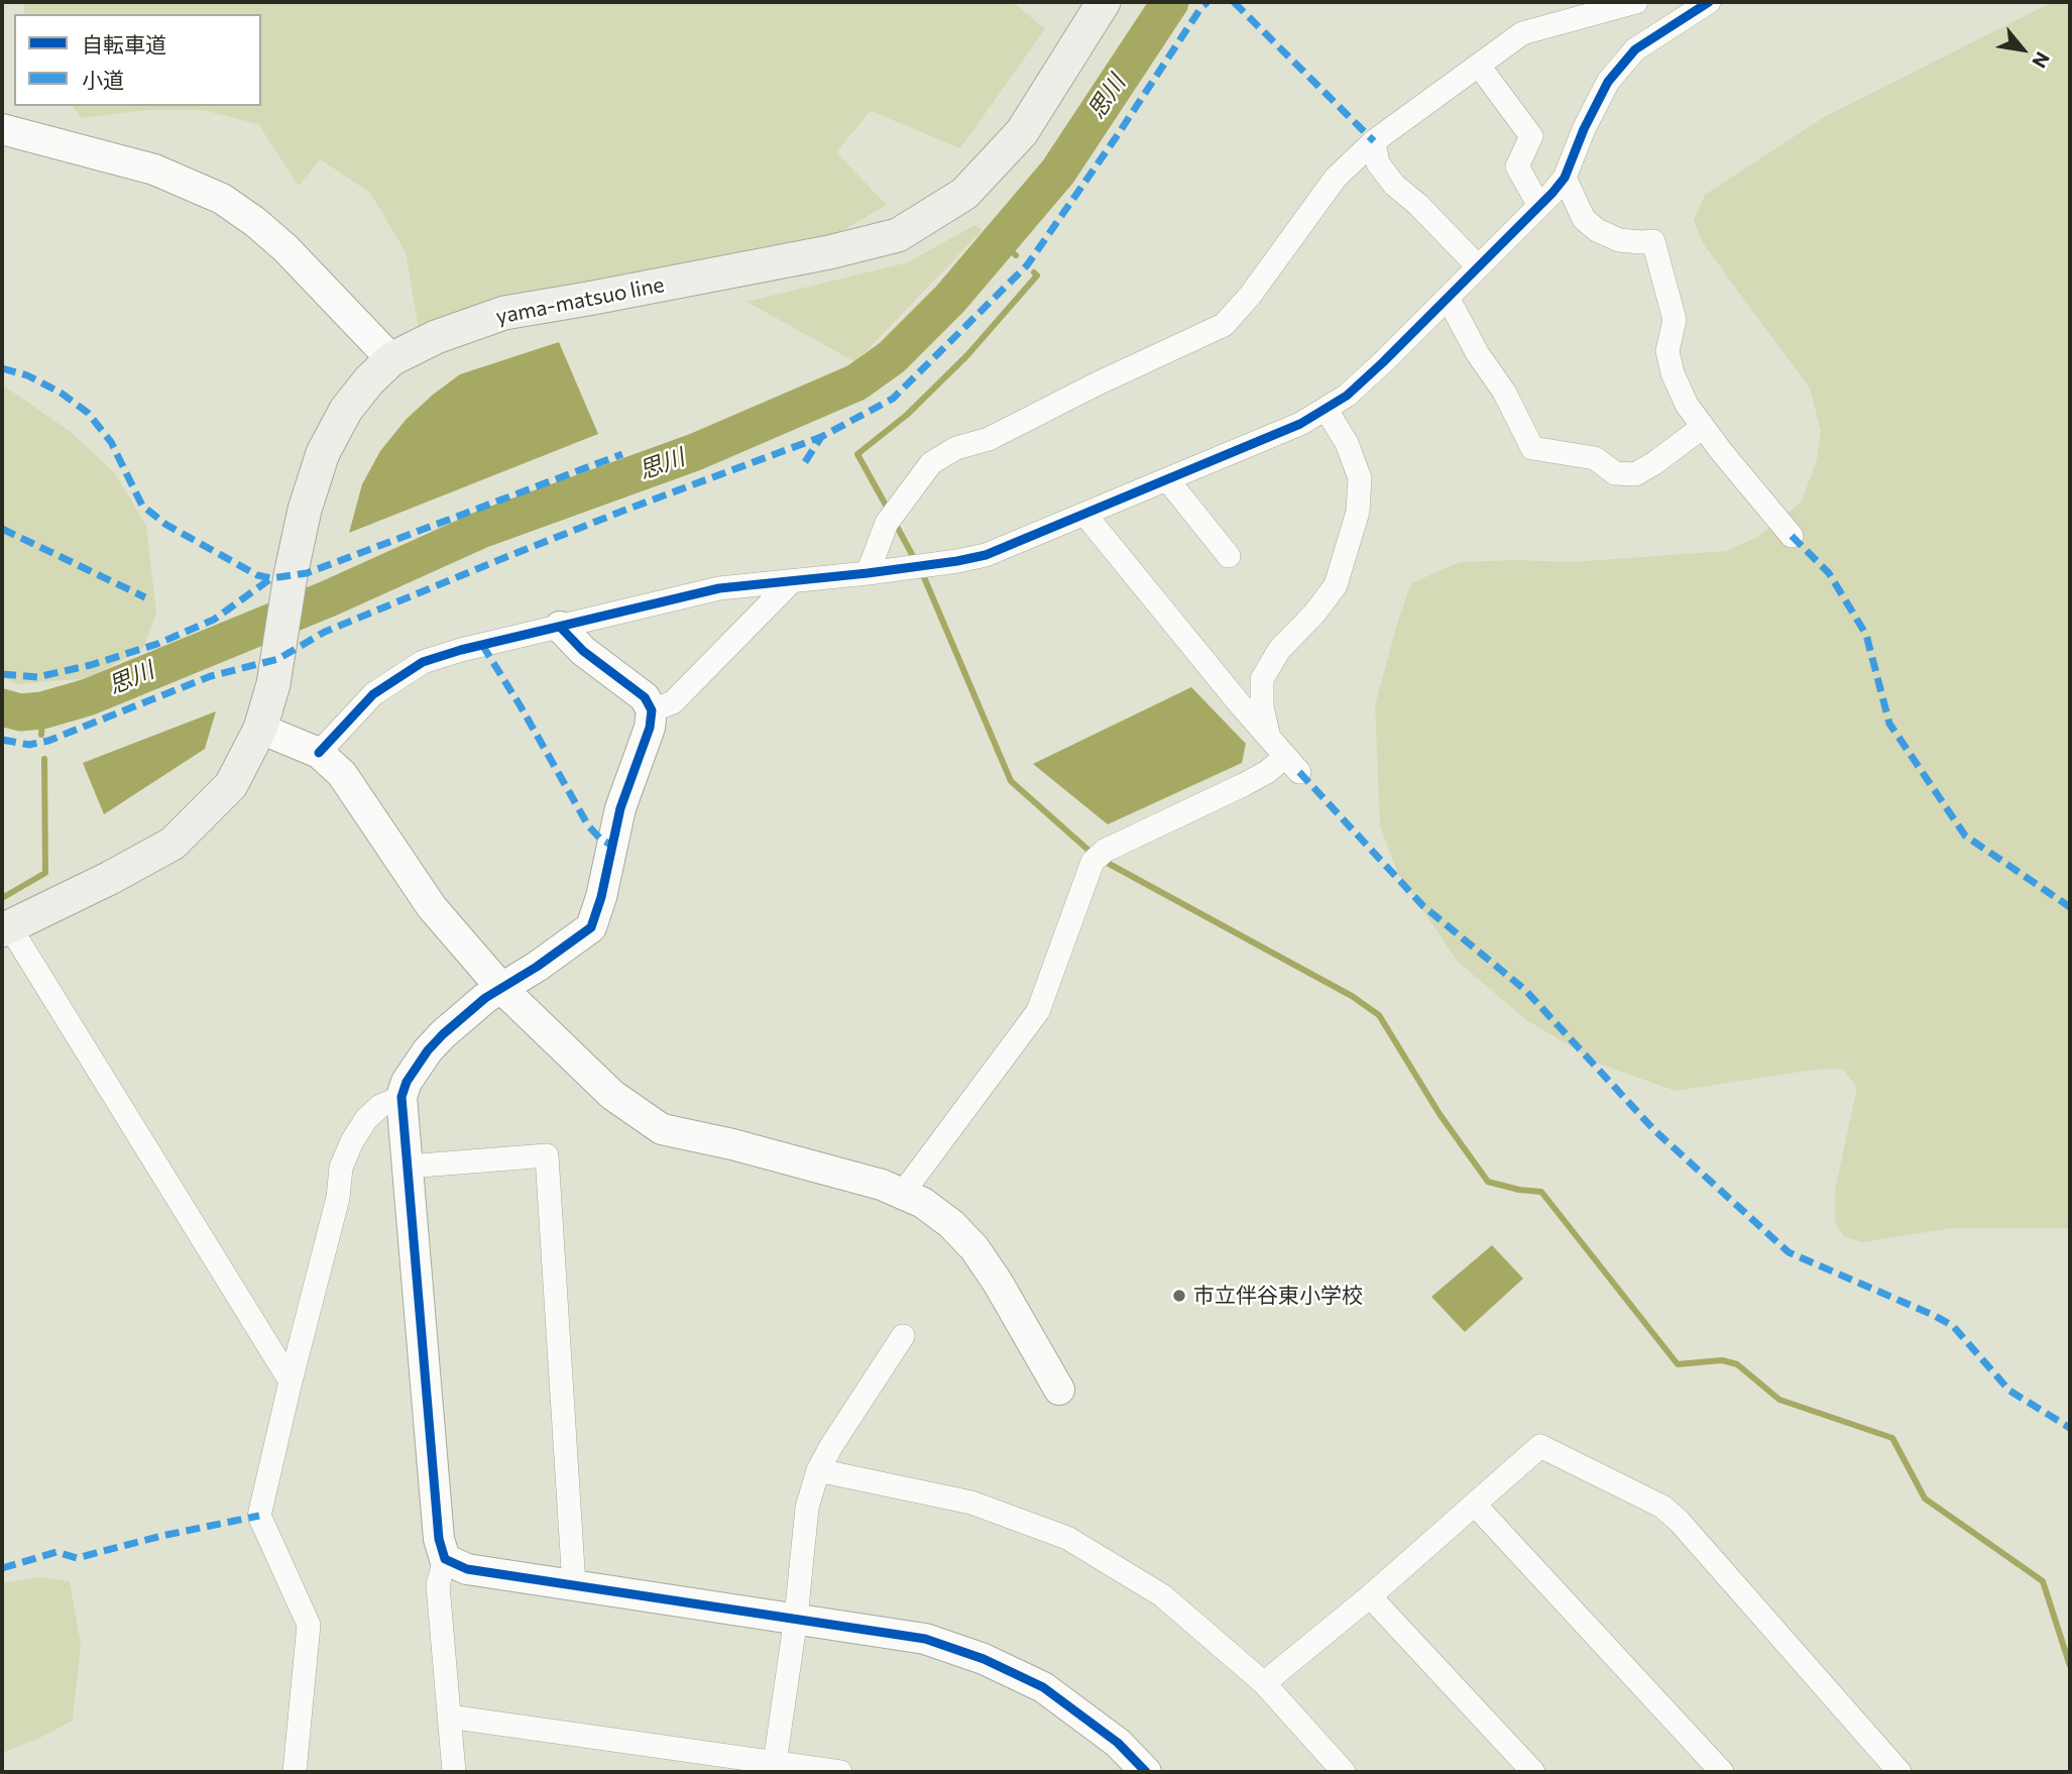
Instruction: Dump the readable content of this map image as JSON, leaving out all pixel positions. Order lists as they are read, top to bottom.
{
  "streets": {
    "main road": ["yama-matsuo line"]
  },
  "water": ["思川"],
  "places": ["市立伴谷東小学校"],
  "legend": ["自転車道", "小道"],
  "north": "bottom right"
}
